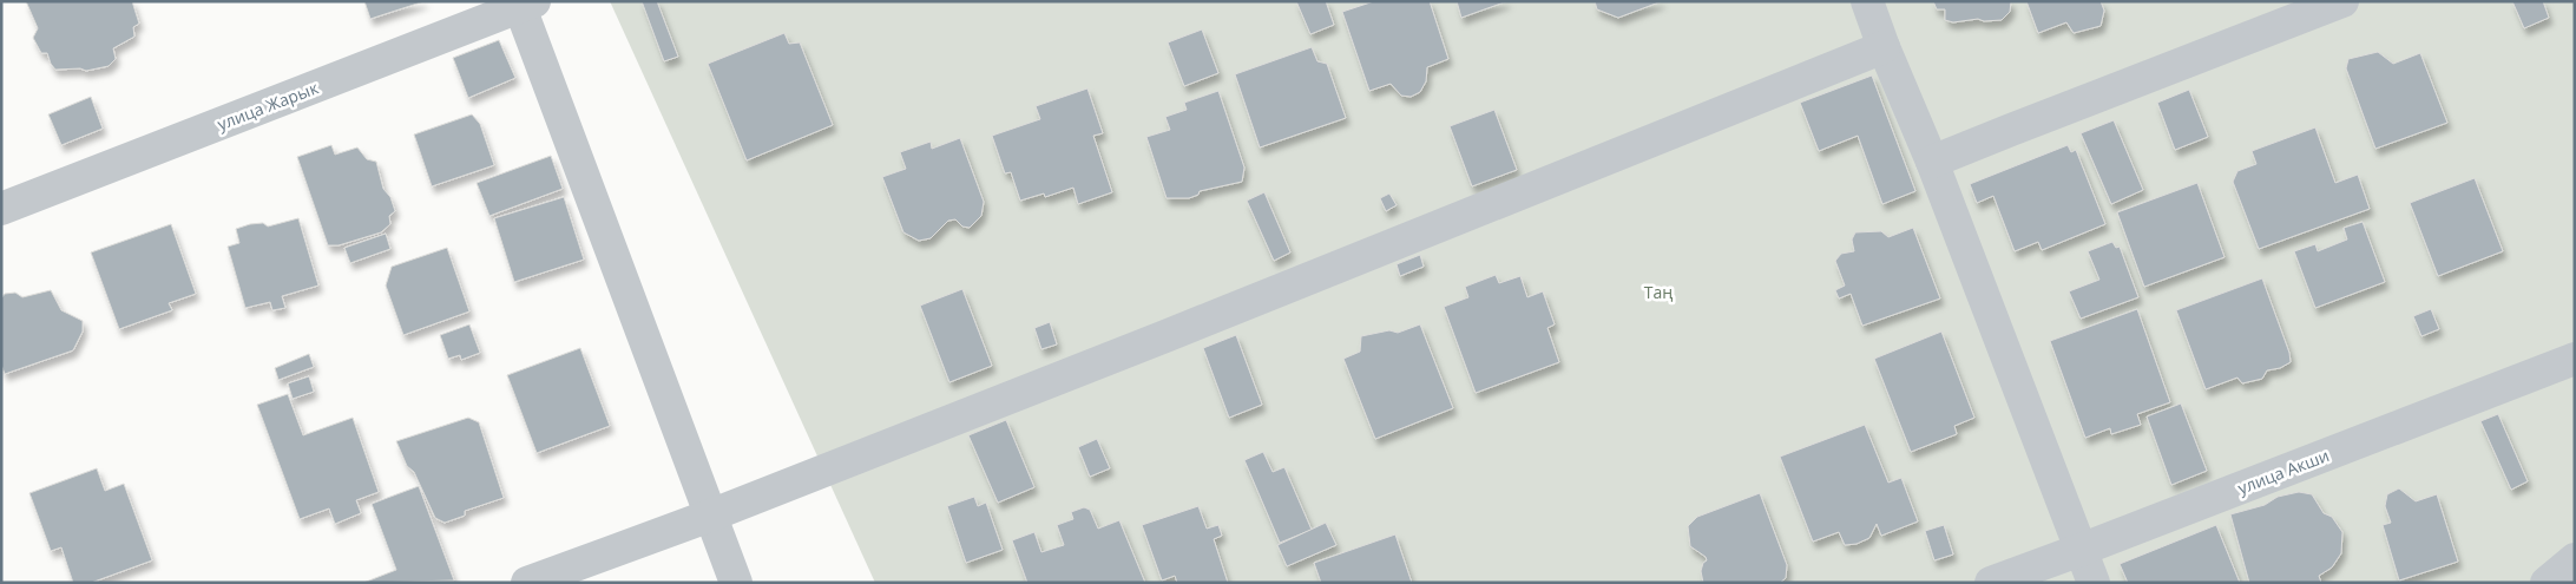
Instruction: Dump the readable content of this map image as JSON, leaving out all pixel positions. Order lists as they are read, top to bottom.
{
  "streets": {
    "street": ["улица Жарык", "улица Акши"]
  },
  "parks": ["Таң"]
}
